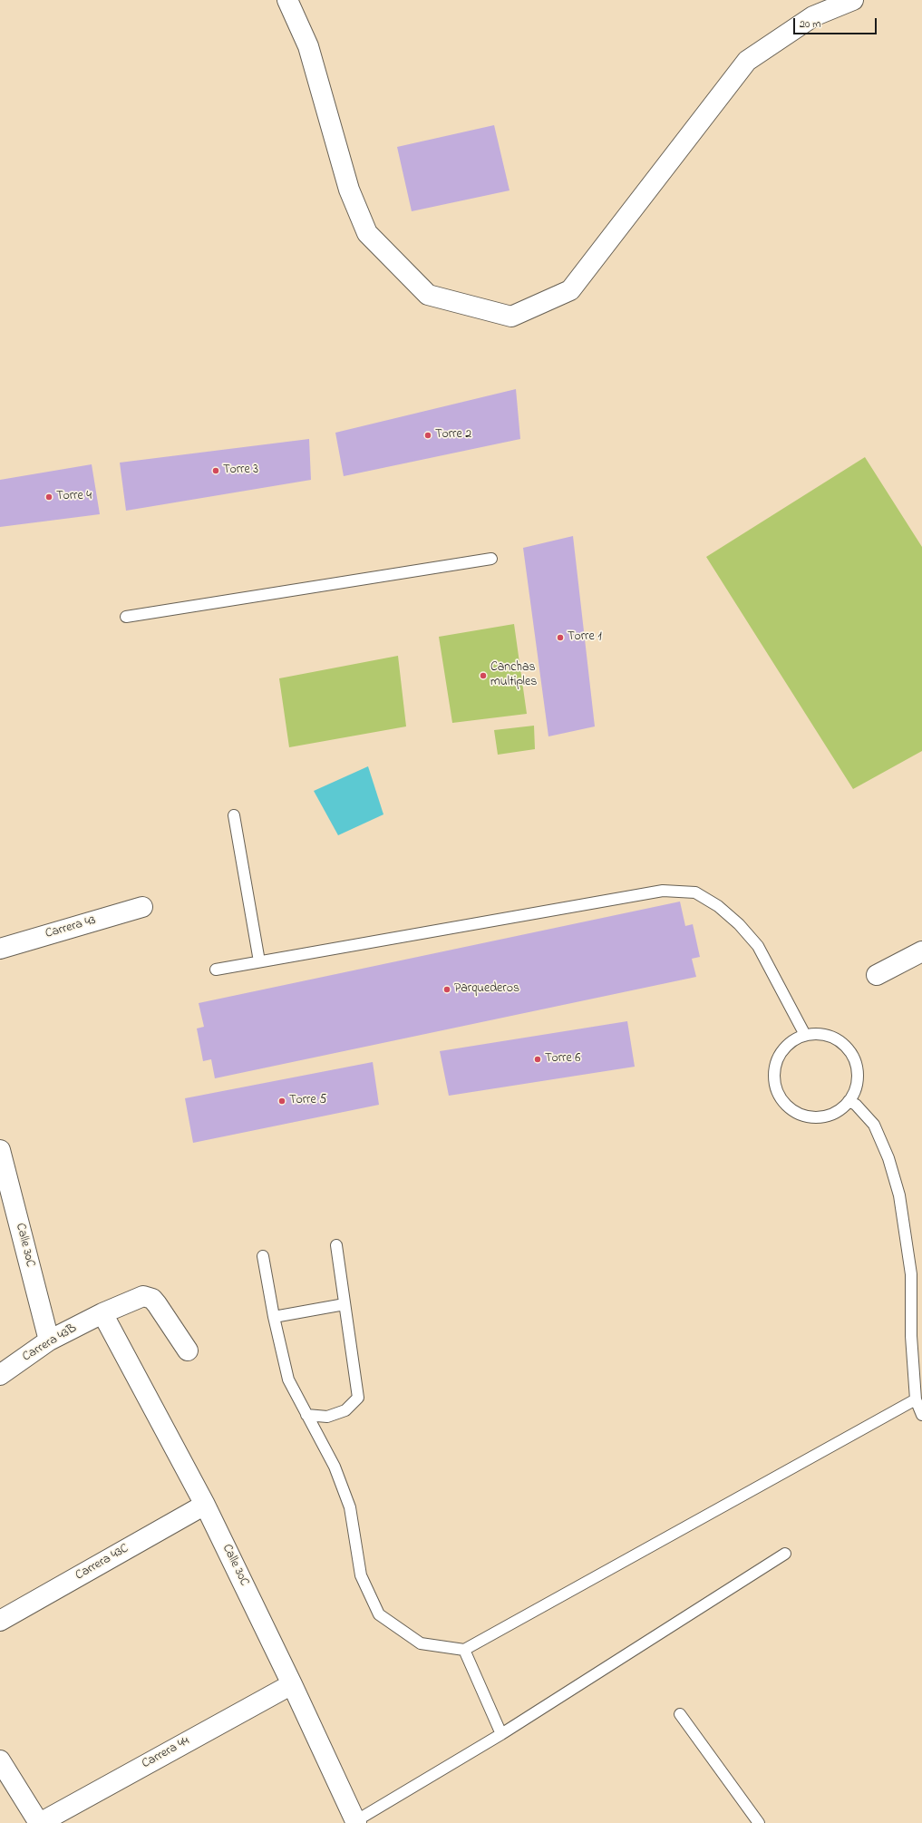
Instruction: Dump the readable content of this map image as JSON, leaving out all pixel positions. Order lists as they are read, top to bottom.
{
  "streets": {
    "street": [
      "Carrera 43",
      "Calle 30C",
      "Carrera 43B",
      "Carrera 43C",
      "Carrera 44"
    ]
  },
  "crossings": [
    ["Calle 30C", "Carrera 43B"],
    ["Calle 30C", "Carrera 43C"],
    ["Calle 30C", "Carrera 44"]
  ],
  "places": [
    "Torre 2",
    "Torre 3",
    "Torre 4",
    "Torre 1",
    "Canchas multiples",
    "Parquederos",
    "Torre 6",
    "Torre 5"
  ],
  "scale_bar": "20 m"
}
